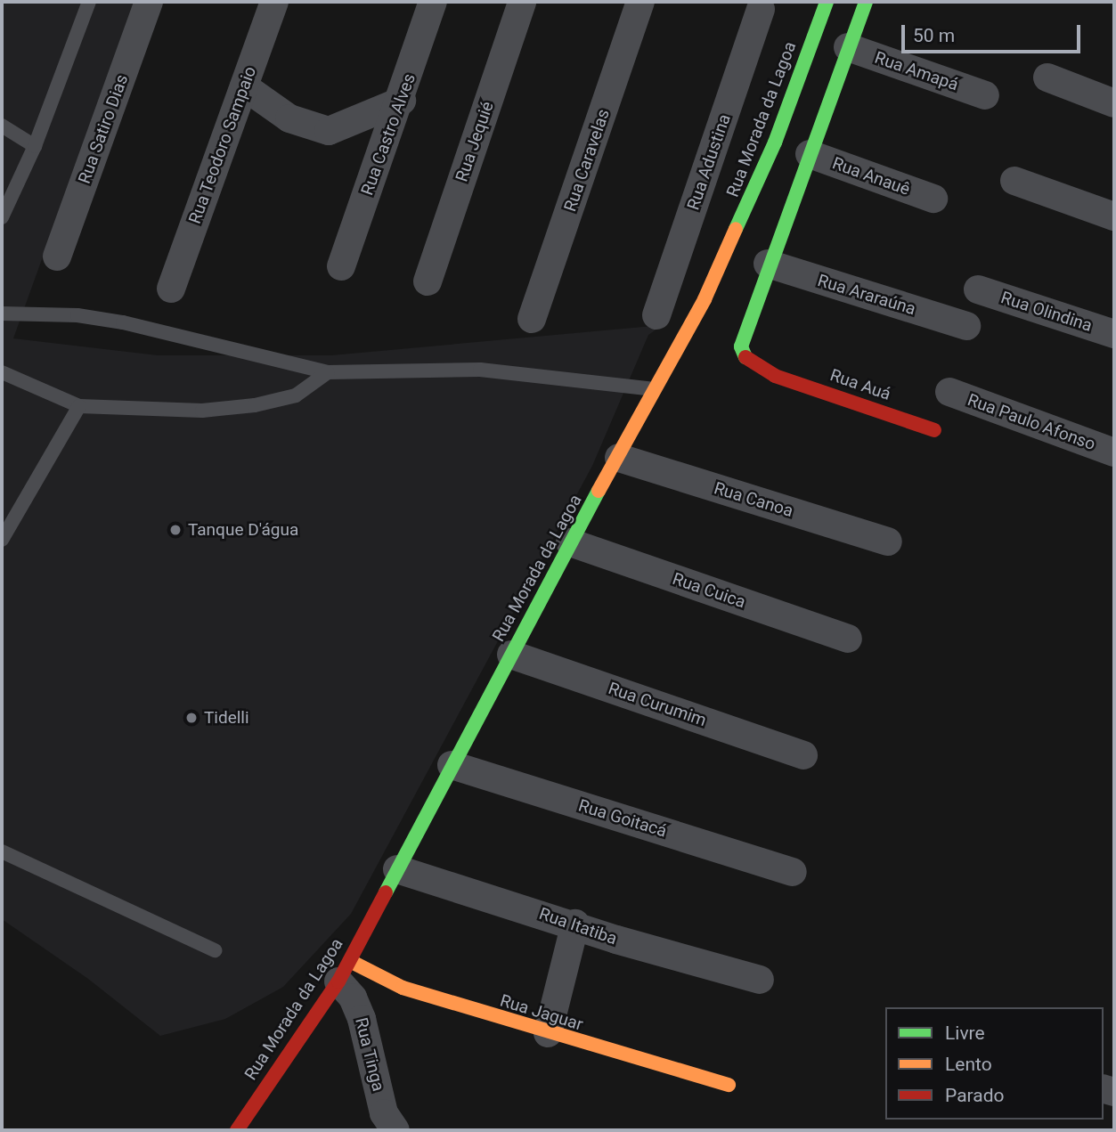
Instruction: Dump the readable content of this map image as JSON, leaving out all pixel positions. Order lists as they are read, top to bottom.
{
  "streets": {
    "street": [
      "Rua Amapá",
      "Rua Morada da Lagoa",
      "Rua Satiro Dias",
      "Rua Castro Alves",
      "Rua Jequié",
      "Rua Teodoro Sampaio",
      "Rua Caravelas",
      "Rua Adustina",
      "Rua Anauê",
      "Rua Araraúna",
      "Rua Olindina",
      "Rua Auá",
      "Rua Paulo Afonso",
      "Rua Canoa",
      "Rua Cuica",
      "Rua Curumim",
      "Rua Goitacá",
      "Rua Itatiba",
      "Rua Jaguar",
      "Rua Tinga"
    ]
  },
  "crossings": [
    ["Rua Morada da Lagoa", "Rua Canoa"],
    ["Rua Morada da Lagoa", "Rua Cuica"],
    ["Rua Morada da Lagoa", "Rua Curumim"],
    ["Rua Morada da Lagoa", "Rua Goitacá"],
    ["Rua Morada da Lagoa", "Rua Itatiba"],
    ["Rua Morada da Lagoa", "Rua Jaguar"],
    ["Rua Morada da Lagoa", "Rua Tinga"],
    ["Rua Araraúna", "Rua Auá"],
    ["Rua Jaguar", "Rua Tinga"]
  ],
  "places": ["Tanque D'água", "Tidelli"],
  "legend": ["Livre", "Lento", "Parado"],
  "scale_bar": "50 m"
}
